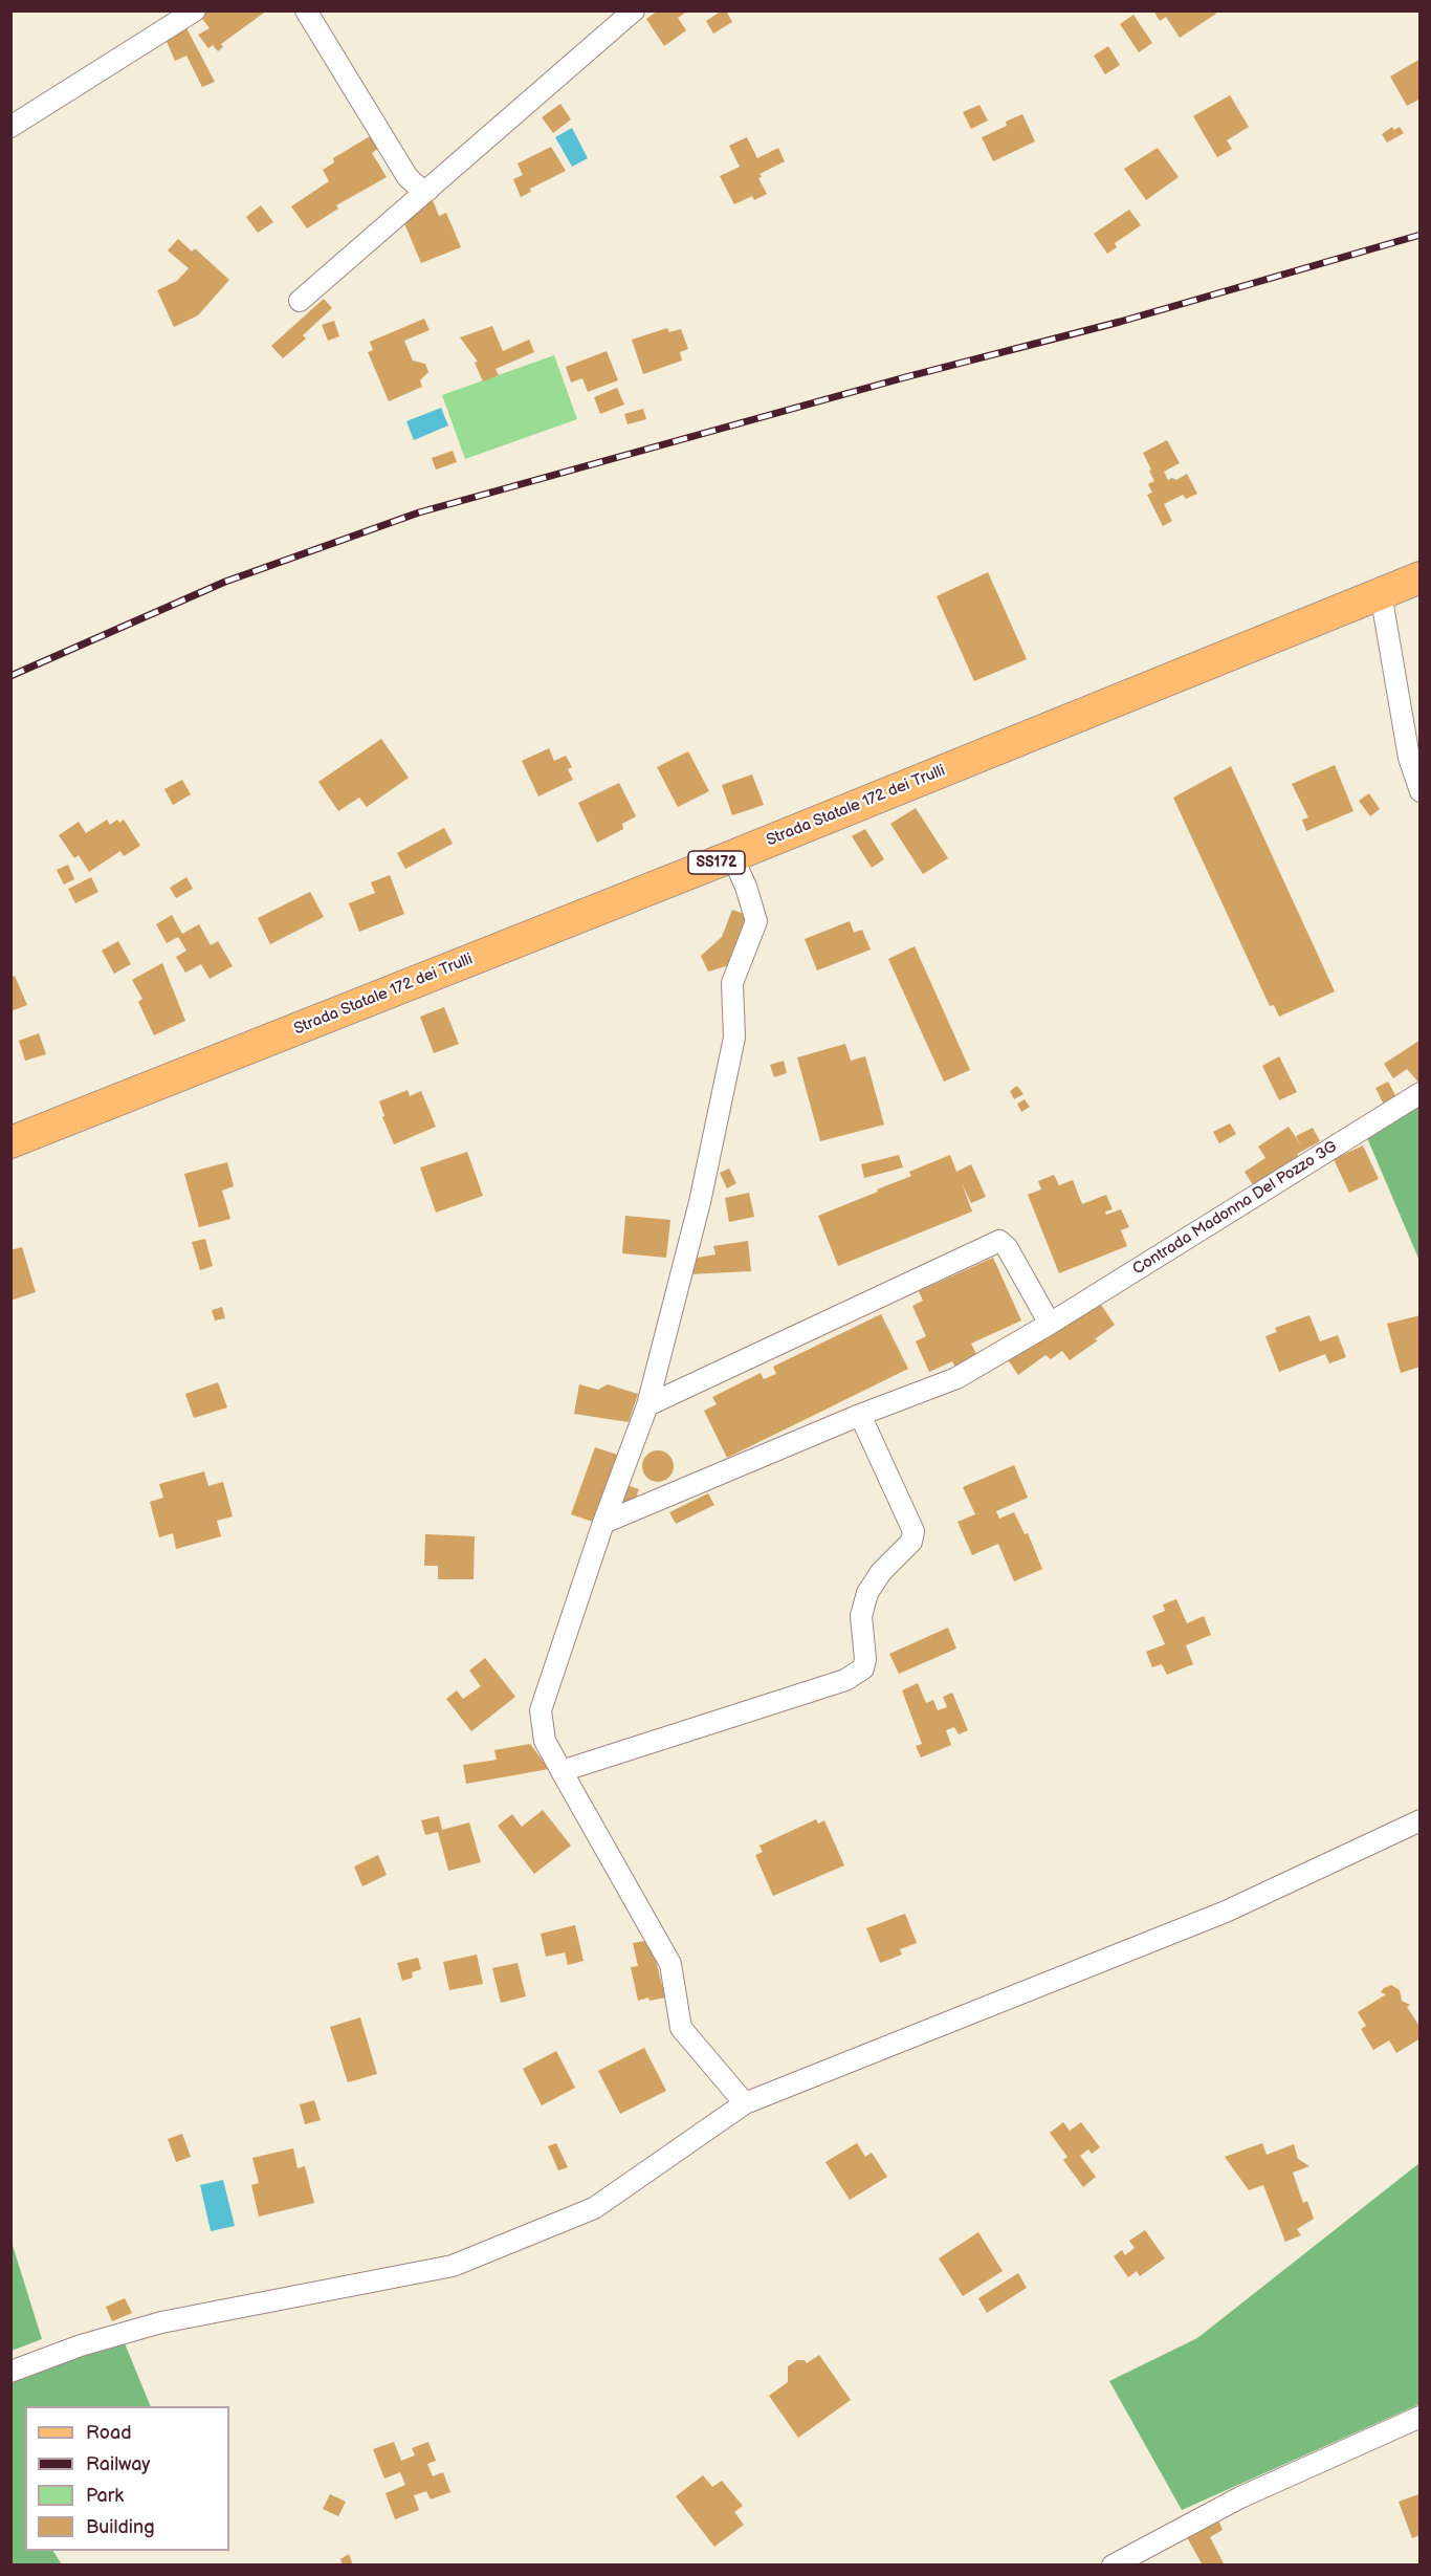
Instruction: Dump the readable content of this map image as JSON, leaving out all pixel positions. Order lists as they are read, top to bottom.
{
  "streets": {
    "main road": ["Strada Statale 172 dei Trulli", "SS172"],
    "street": ["Contrada Madonna Del Pozzo 3G"]
  },
  "legend": [
    "Road",
    "Railway",
    "Park",
    "Building"
  ]
}
